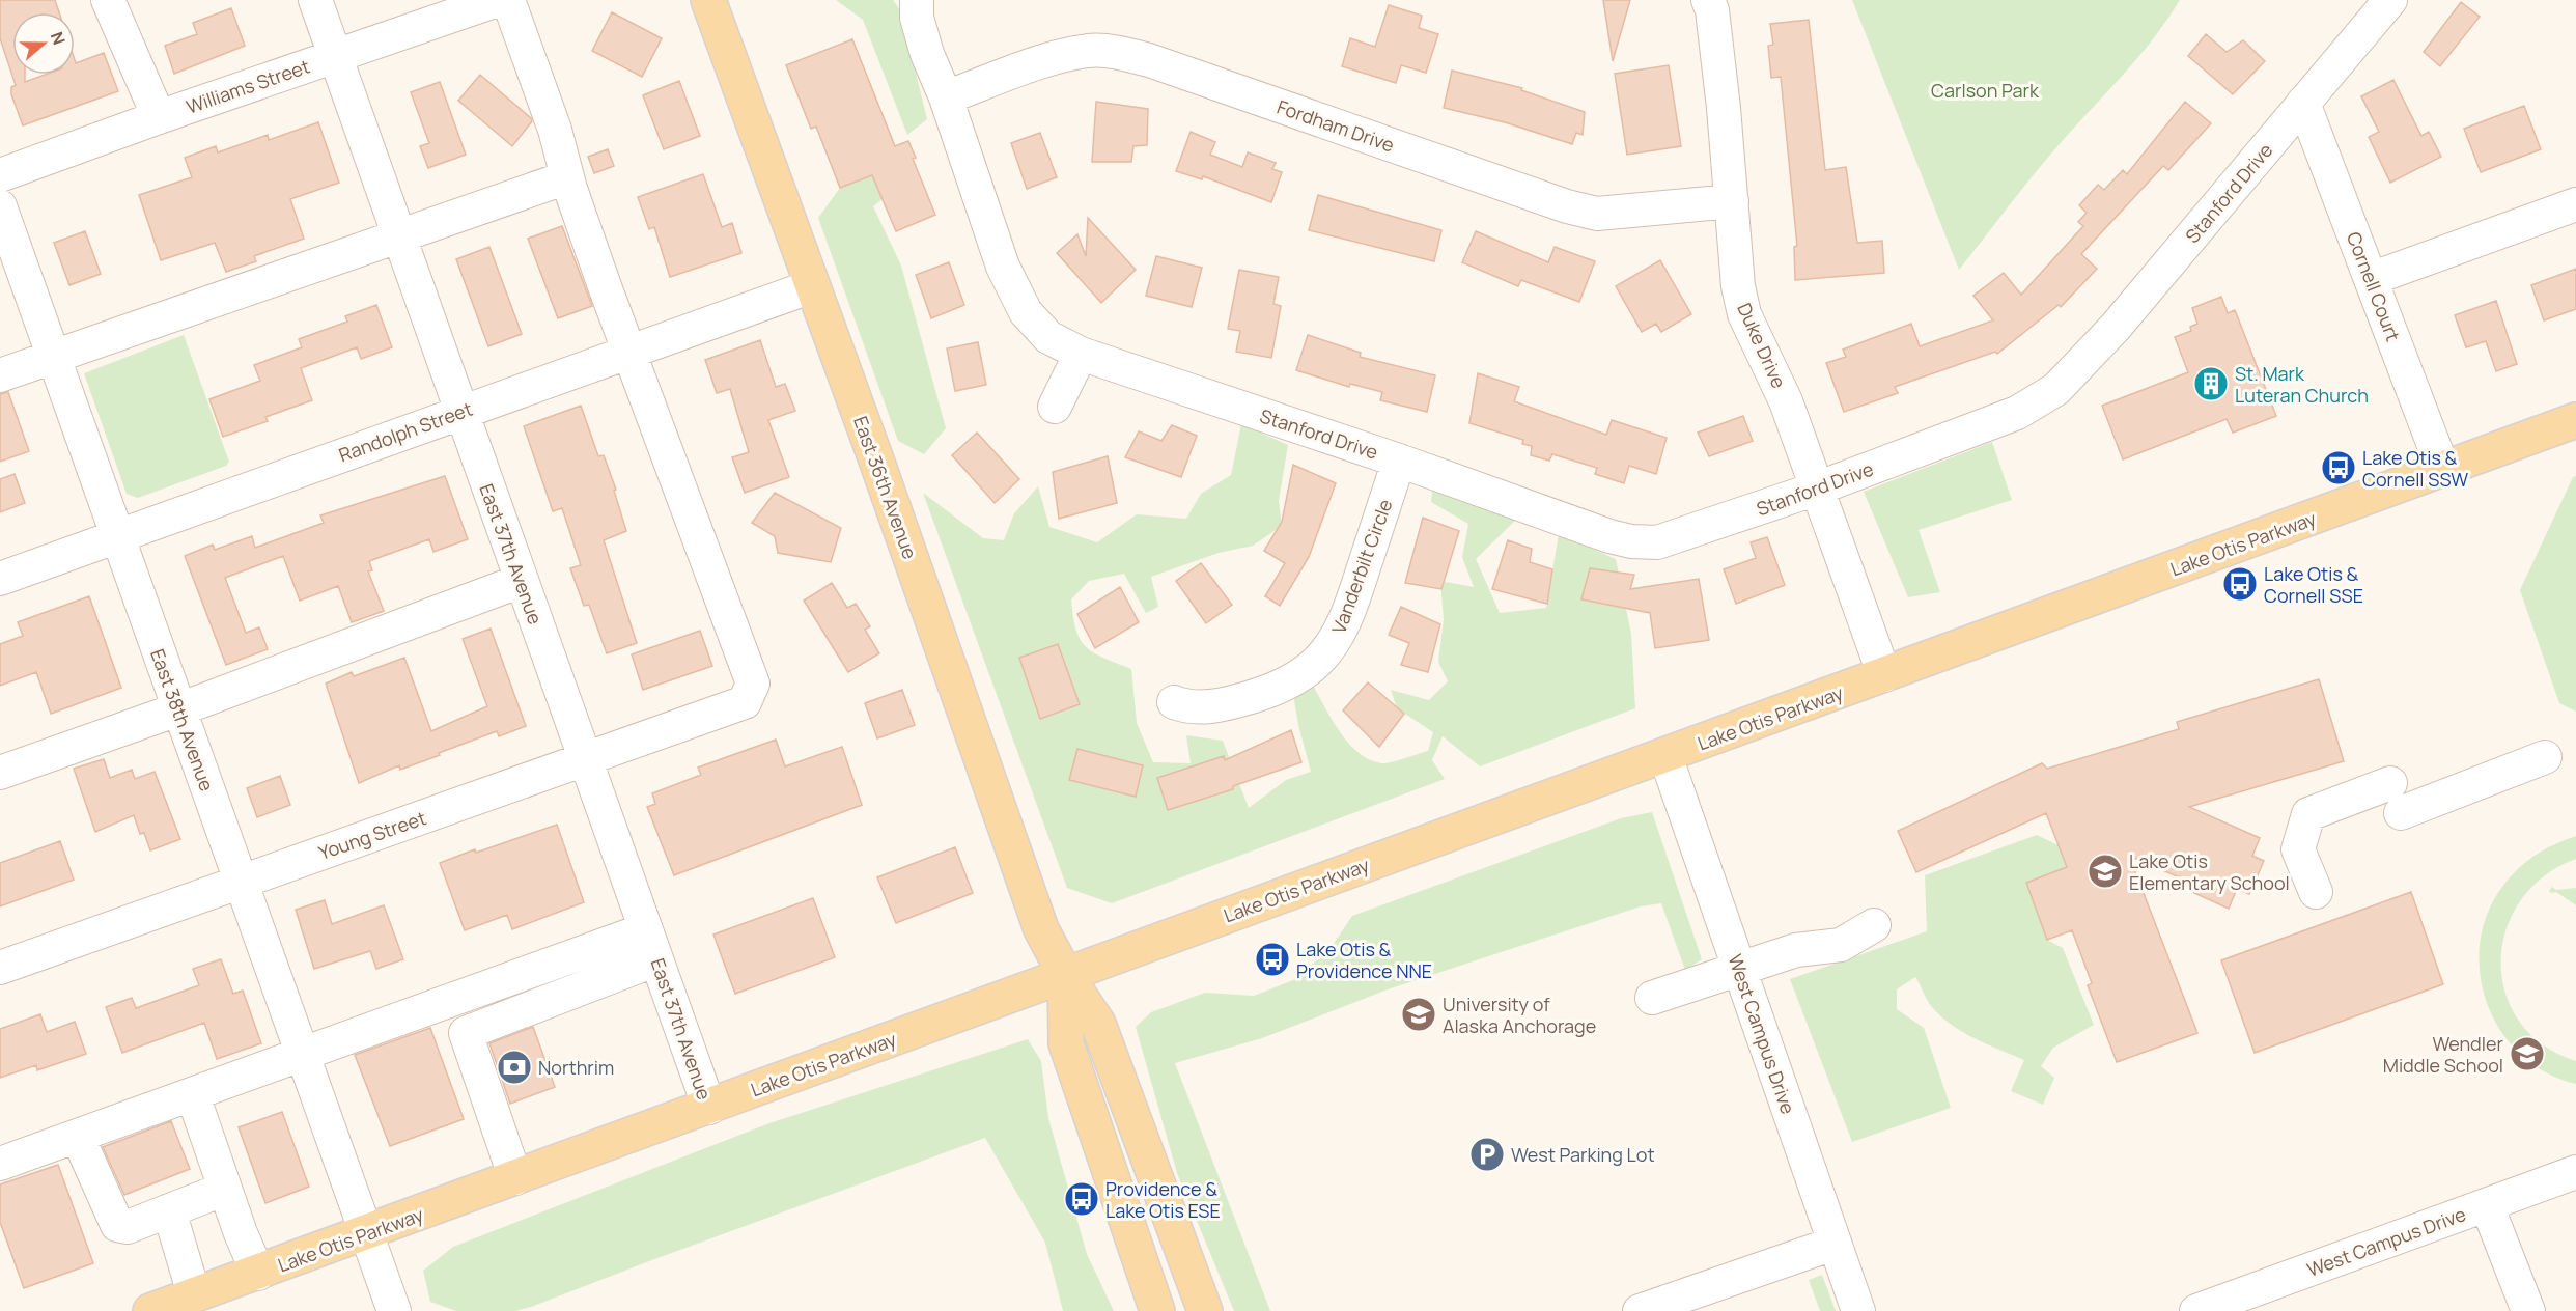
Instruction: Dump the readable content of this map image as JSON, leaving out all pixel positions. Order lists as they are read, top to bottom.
{
  "streets": {
    "main road": ["East 36th Avenue", "Lake Otis Parkway"],
    "street": [
      "Williams Street",
      "Fordham Drive",
      "Stanford Drive",
      "Cornell Court",
      "Duke Drive",
      "Randolph Street",
      "East 37th Avenue",
      "Vanderbilt Circle",
      "East 38th Avenue",
      "Young Street",
      "West Campus Drive"
    ]
  },
  "crossings": [
    ["Williams Street", "East 37th Avenue"],
    ["Fordham Drive", "Stanford Drive"],
    ["Fordham Drive", "Duke Drive"],
    ["Stanford Drive", "Cornell Court"],
    ["Stanford Drive", "Duke Drive"],
    ["Stanford Drive", "Vanderbilt Circle"],
    ["Cornell Court", "Lake Otis Parkway"],
    ["Duke Drive", "Lake Otis Parkway"],
    ["Randolph Street", "East 36th Avenue"],
    ["Randolph Street", "East 37th Avenue"],
    ["Randolph Street", "East 38th Avenue"],
    ["Randolph Street", "Young Street"],
    ["East 36th Avenue", "Lake Otis Parkway"],
    ["Lake Otis Parkway", "East 37th Avenue"],
    ["Lake Otis Parkway", "East 38th Avenue"],
    ["Lake Otis Parkway", "West Campus Drive"],
    ["East 37th Avenue", "Young Street"],
    ["East 38th Avenue", "Young Street"]
  ],
  "parks": ["Carlson Park"],
  "places": {
    "building": ["St. Mark Luteran Church"],
    "bus stop": [
      "Lake Otis & Cornell SSW",
      "Lake Otis & Cornell SSE",
      "Lake Otis & Providence NNE",
      "Providence & Lake Otis ESE"
    ],
    "school or university": ["Lake Otis Elementary School", "University of Alaska Anchorage", "Wendler Middle School"],
    "bank": ["Northrim"],
    "parking": ["West Parking Lot"]
  },
  "north": "right"
}
